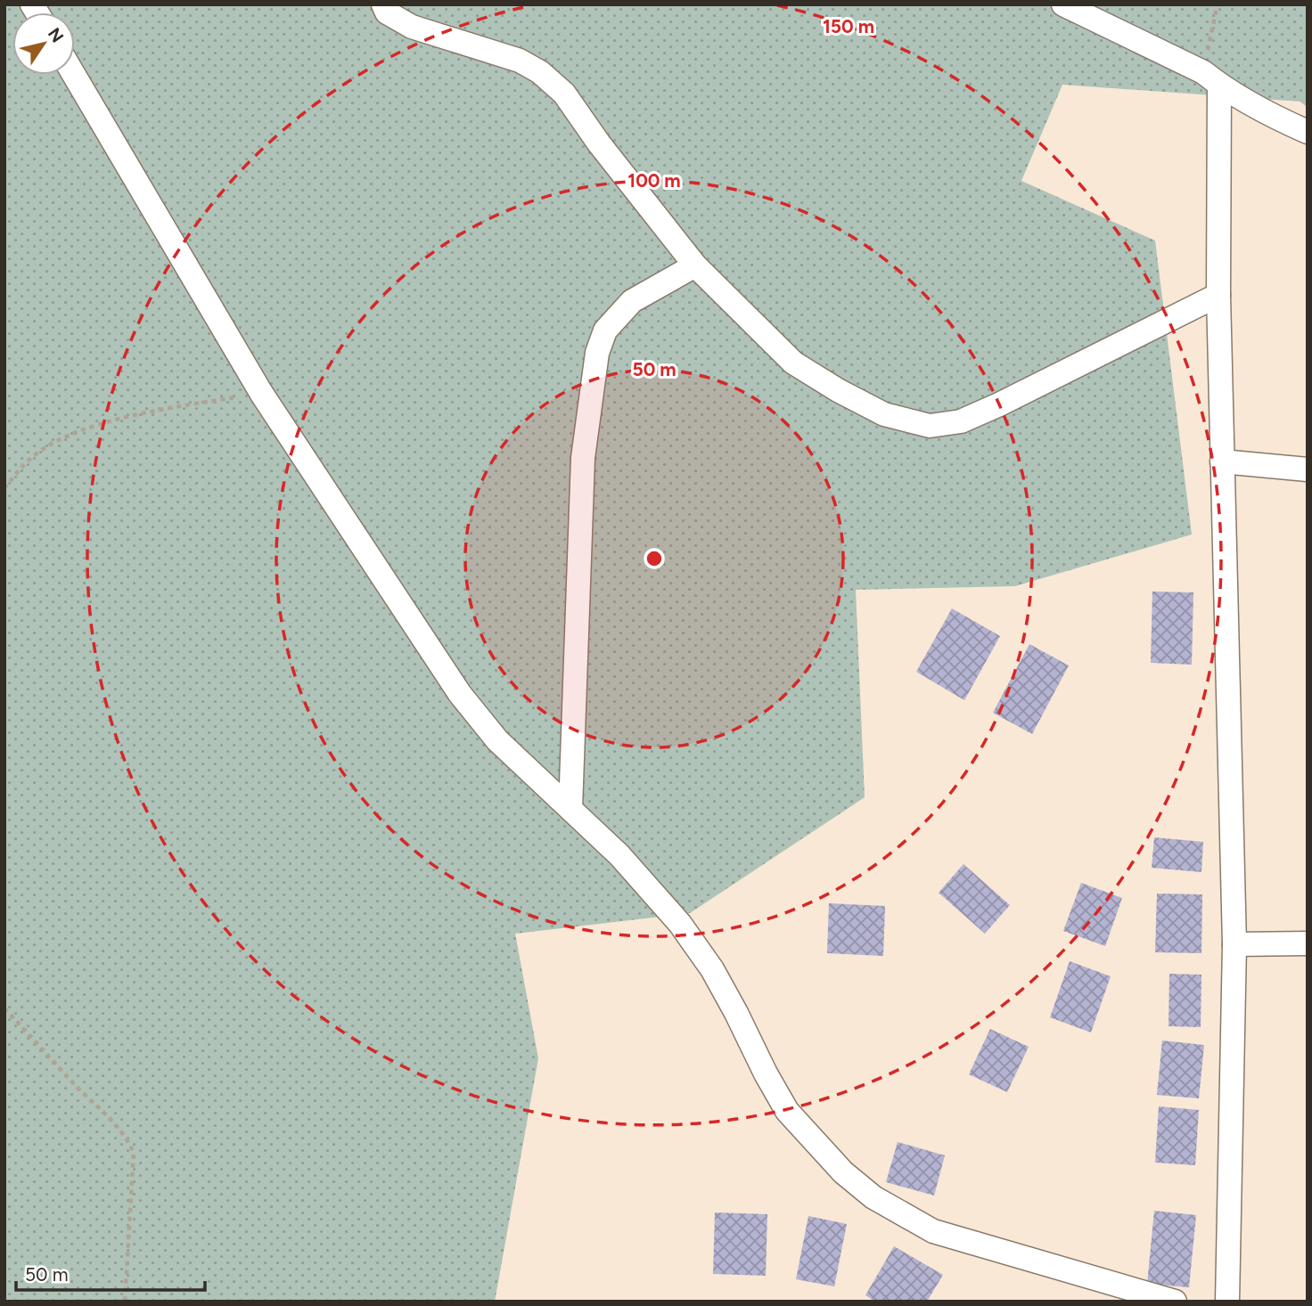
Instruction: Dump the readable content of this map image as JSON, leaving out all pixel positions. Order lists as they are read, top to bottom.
{
  "scale_bar": "50 m",
  "north": "top right",
  "rings": ["150 m", "100 m", "50 m"]
}
